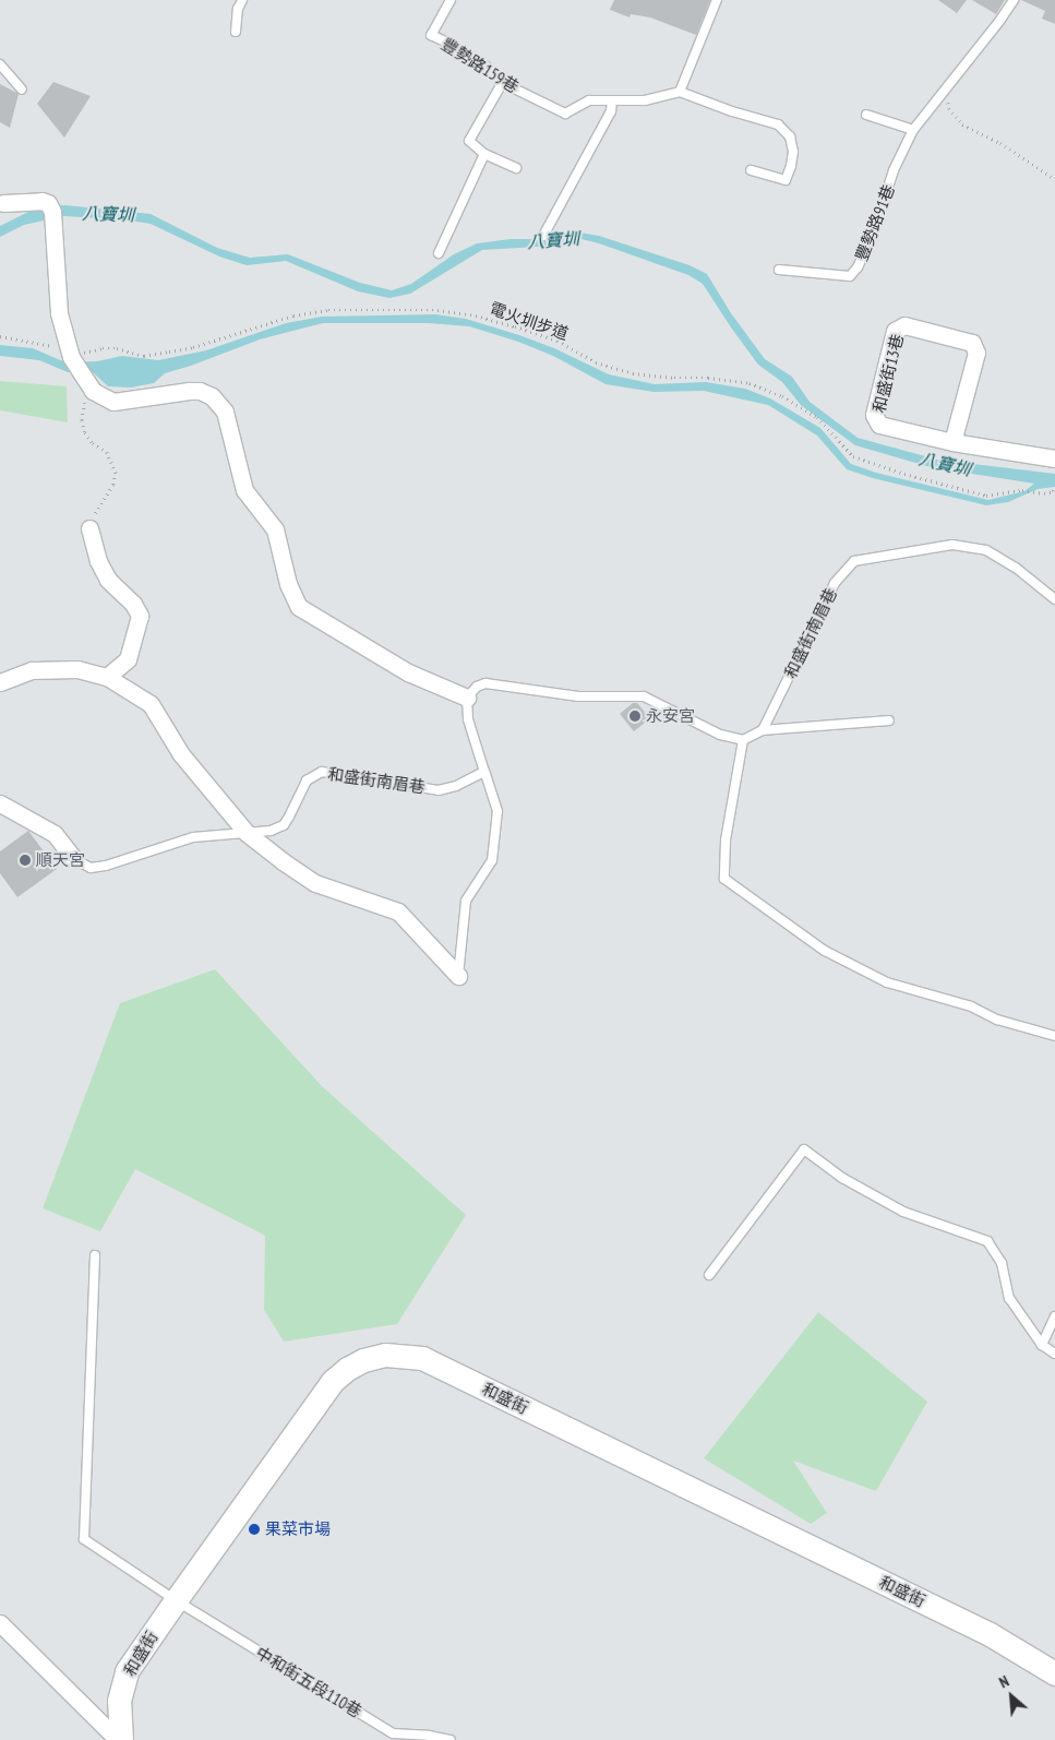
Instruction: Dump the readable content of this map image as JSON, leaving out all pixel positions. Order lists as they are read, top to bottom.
{
  "streets": {
    "main road": ["和盛街"],
    "street": ["和盛街13巷"],
    "lane": [
      "豐勢路159巷",
      "豐勢路91巷",
      "和盛街南眉巷",
      "中和街五段110巷"
    ],
    "path": ["電火圳步道"]
  },
  "crossings": [
    ["和盛街", "中和街五段110巷"]
  ],
  "water": ["八寶圳"],
  "places": ["永安宮", "順天宮", "果菜市場"],
  "north": "top left"
}
